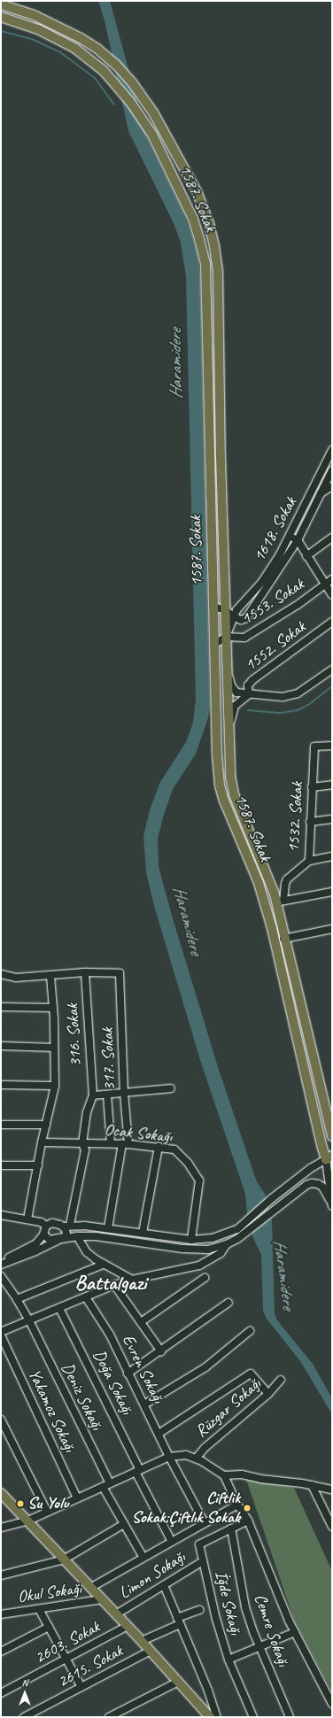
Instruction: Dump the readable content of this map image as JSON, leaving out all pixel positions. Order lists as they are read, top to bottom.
{
  "streets": {
    "main road": ["1587. Sokak"],
    "street": [
      "1618. Sokak",
      "1553. Sokak",
      "1552. Sokak",
      "1532. Sokak",
      "316. Sokak",
      "317. Sokak",
      "Ocak Sokağı",
      "Evren Sokağı",
      "Doğa Sokağı",
      "Deniz Sokağı",
      "Rüzgar Sokağı",
      "Yakamoz Sokağı",
      "Limon Sokağı",
      "Okul Sokağı",
      "İğde Sokağı",
      "Cemre Sokağı",
      "2603. Sokak",
      "2615. Sokak"
    ]
  },
  "crossings": [
    ["1587. Sokak", "1618. Sokak"],
    ["1587. Sokak", "1553. Sokak"],
    ["1587. Sokak", "1552. Sokak"],
    ["1587. Sokak", "1532. Sokak"],
    ["1618. Sokak", "1553. Sokak"],
    ["316. Sokak", "317. Sokak"],
    ["317. Sokak", "Ocak Sokağı"],
    ["Limon Sokağı", "İğde Sokağı"],
    ["İğde Sokağı", "Cemre Sokağı"]
  ],
  "districts": ["Battalgazi"],
  "water": ["Haramidere"],
  "places": ["Su Yolu", "Ciftlik Sokak;Çiftlık Sokak"],
  "north": "top"
}
